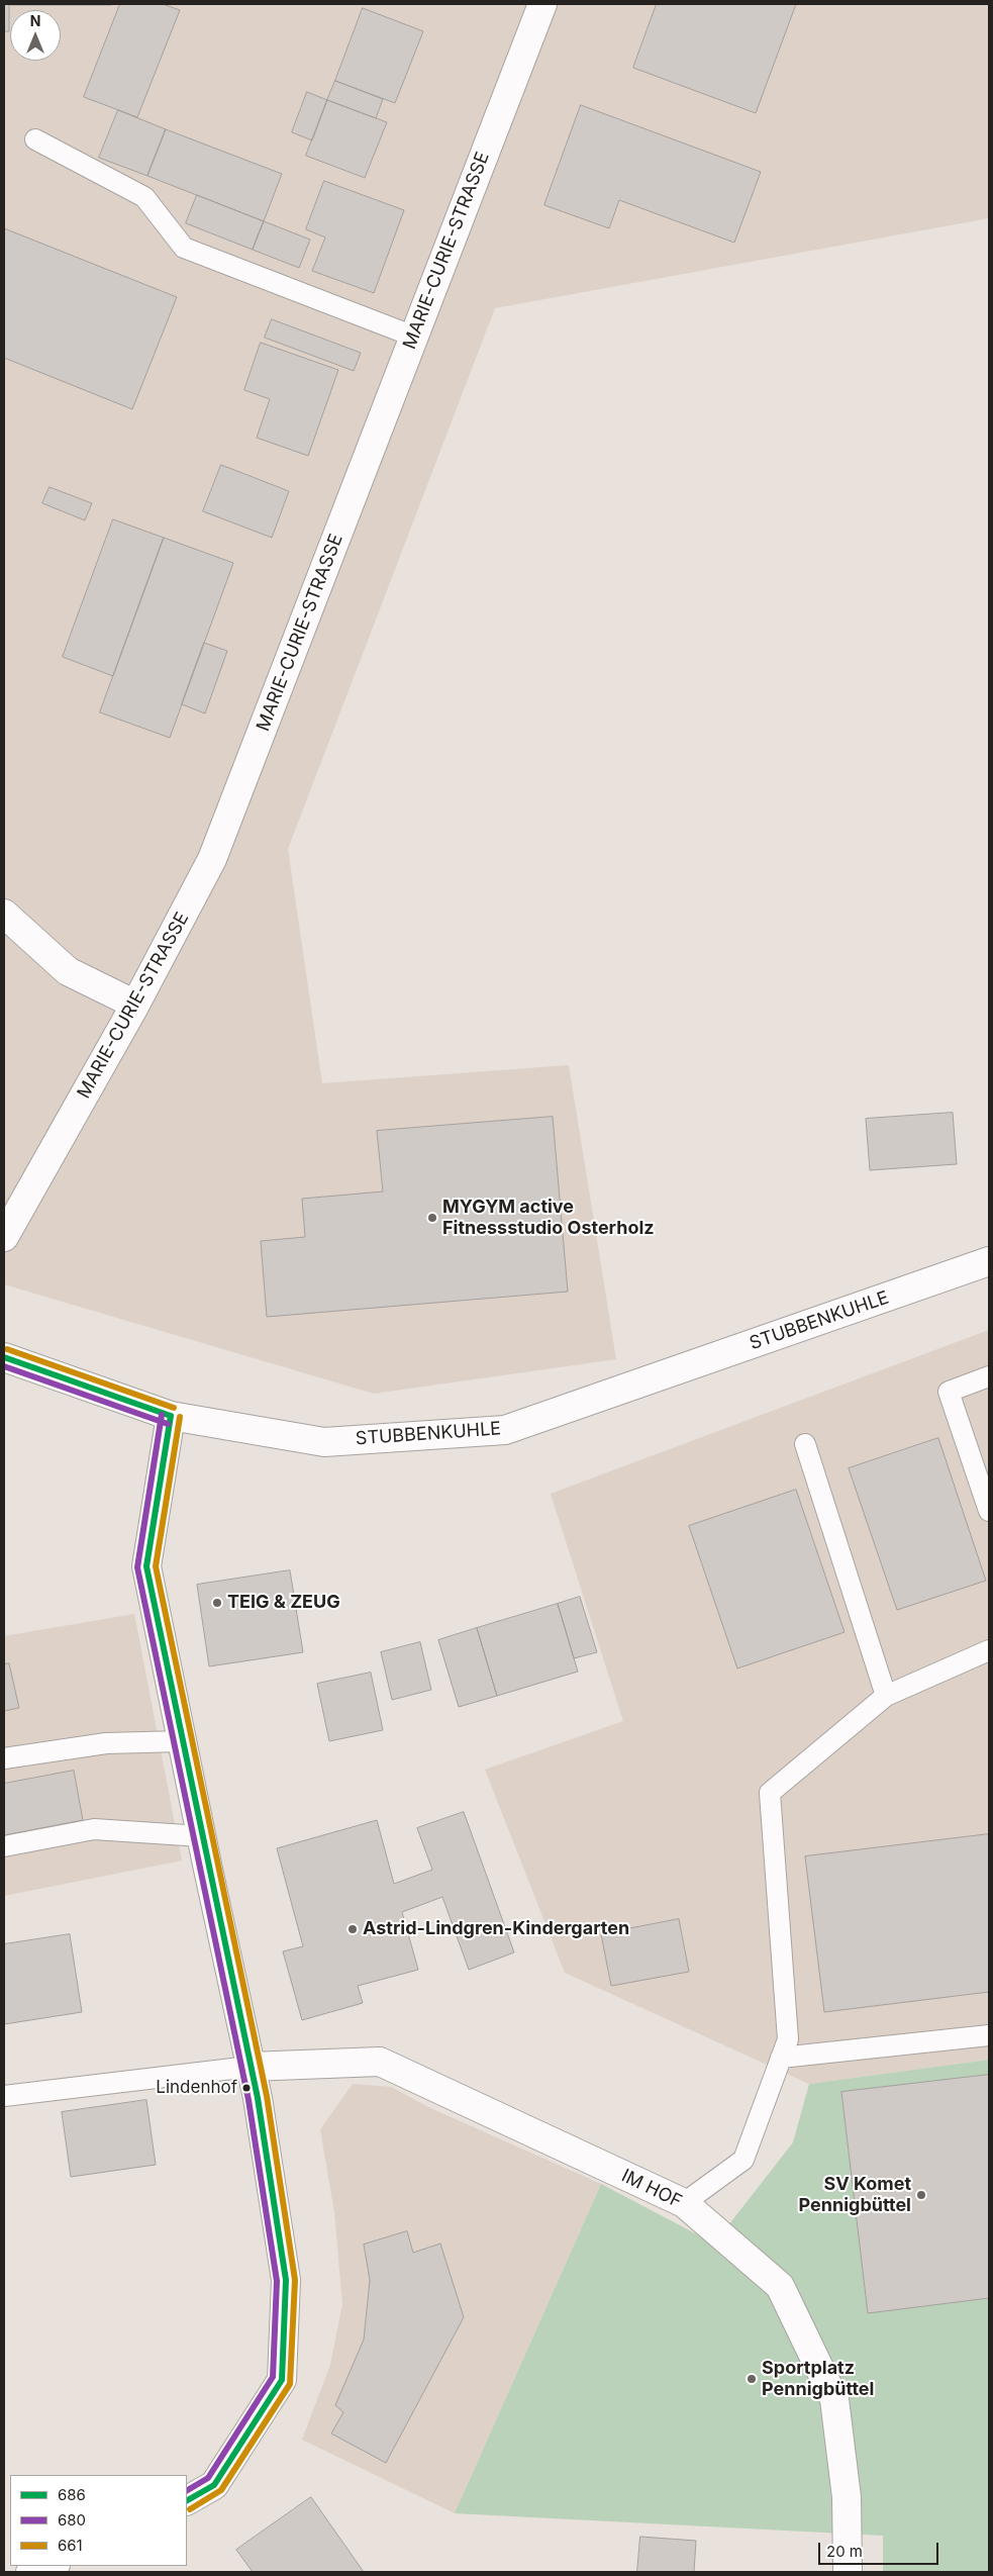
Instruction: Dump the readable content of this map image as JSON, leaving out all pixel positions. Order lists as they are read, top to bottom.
{
  "streets": {
    "street": ["MARIE-CURIE-STRASSE", "STUBBENKUHLE", "IM HOF"]
  },
  "places": [
    "MYGYM active Fitnessstudio Osterholz",
    "TEIG & ZEUG",
    "Astrid-Lindgren-Kindergarten",
    "Lindenhof",
    "SV Komet Pennigbüttel",
    "Sportplatz Pennigbüttel"
  ],
  "lines": ["transit line 661", "transit line 686", "transit line 680"],
  "legend": ["686", "680", "661"],
  "scale_bar": "20 m",
  "north": "top"
}
